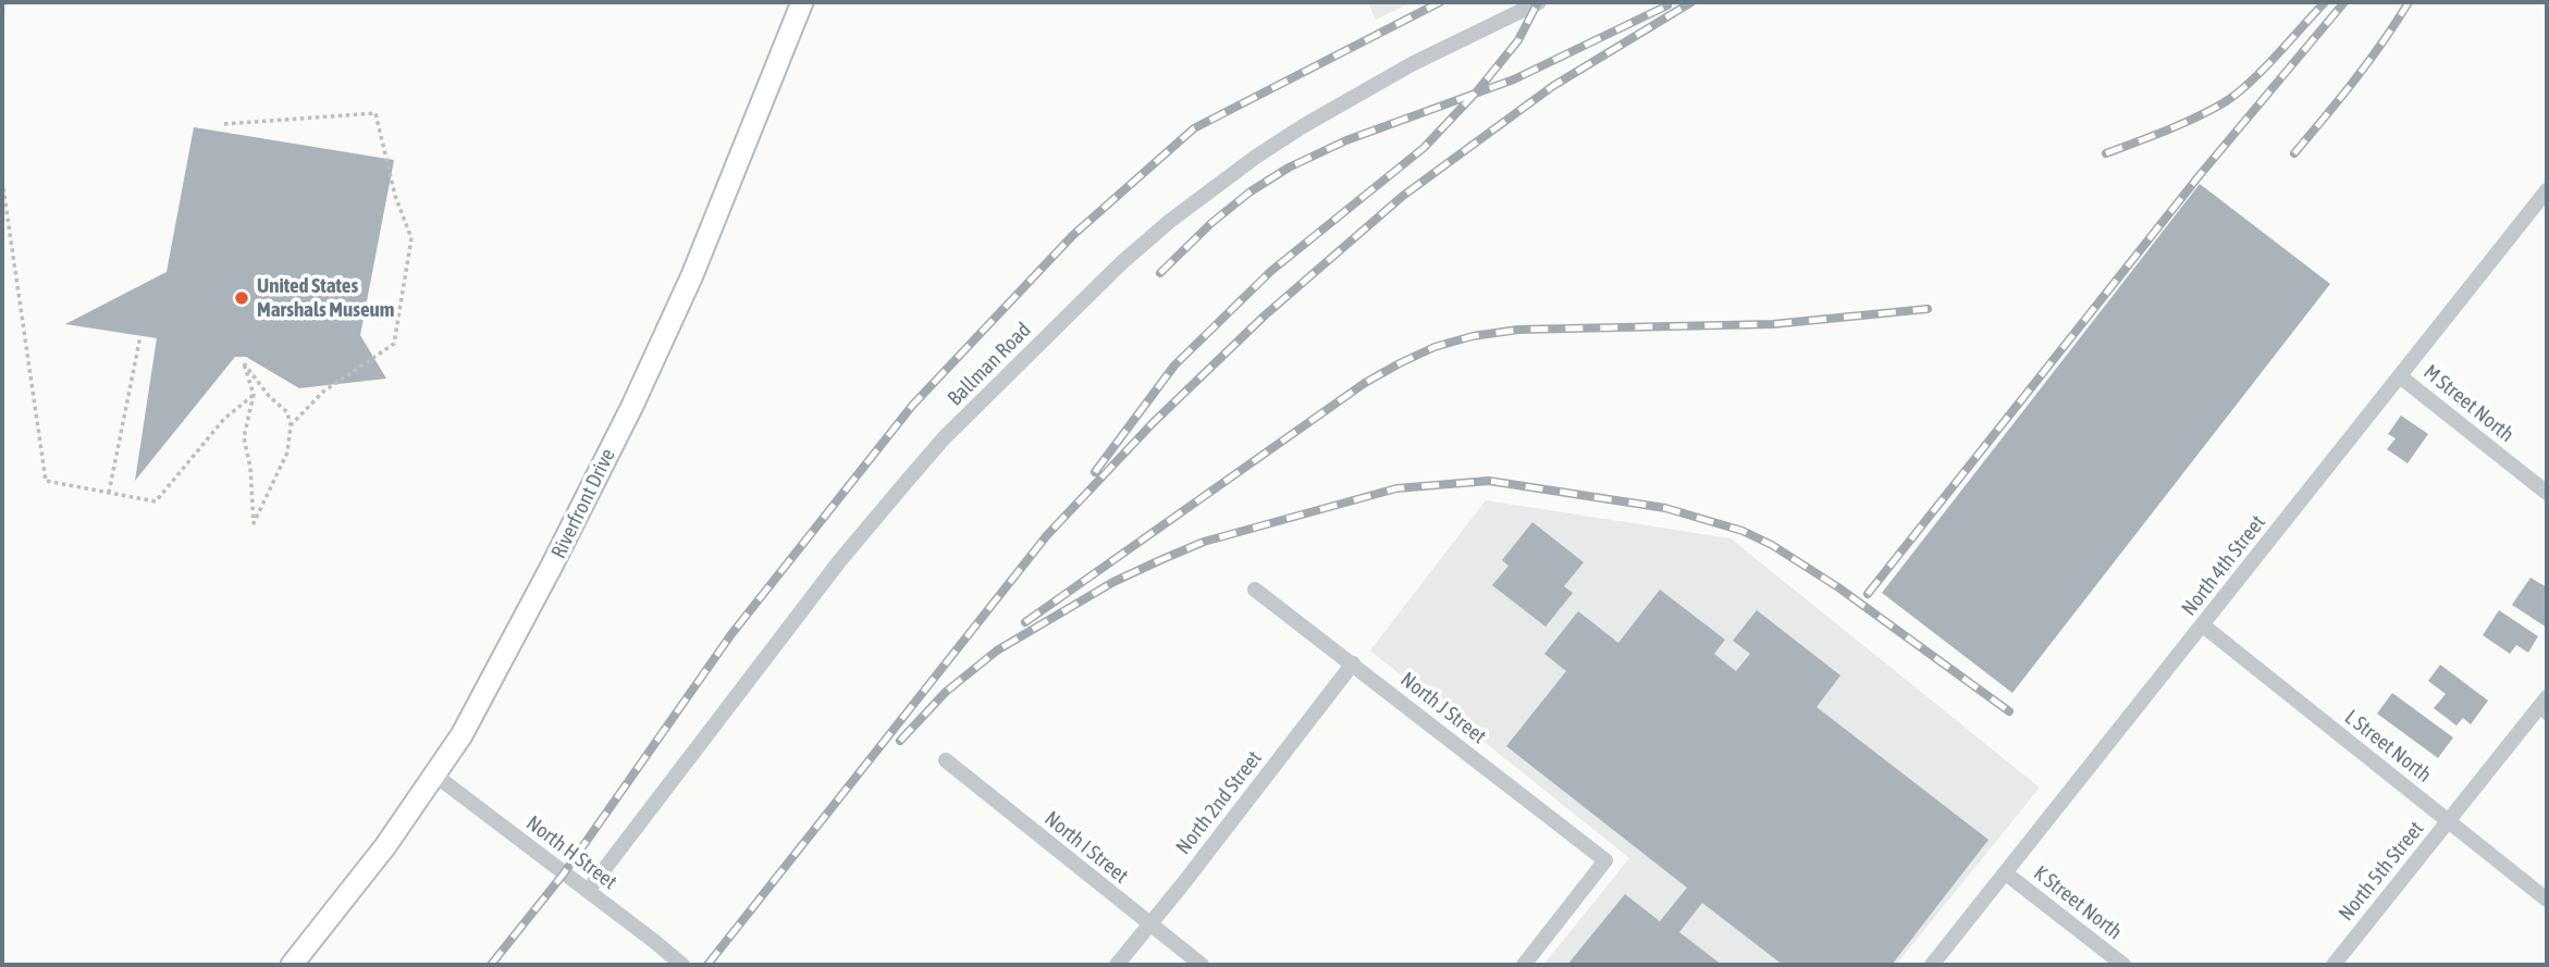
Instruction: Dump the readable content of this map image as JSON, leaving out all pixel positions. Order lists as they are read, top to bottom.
{
  "streets": {
    "street": [
      "Ballman Road",
      "M Street North",
      "Riverfront Drive",
      "North 4th Street",
      "North J Street",
      "L Street North",
      "North 2nd Street",
      "North I Street",
      "North H Street",
      "North 5th Street",
      "K Street North"
    ]
  },
  "crossings": [
    ["Ballman Road", "North H Street"],
    ["M Street North", "North 4th Street"],
    ["Riverfront Drive", "North H Street"],
    ["North 4th Street", "L Street North"],
    ["North 4th Street", "K Street North"],
    ["North J Street", "North 2nd Street"],
    ["L Street North", "North 5th Street"],
    ["North 2nd Street", "North I Street"]
  ],
  "places": ["United States Marshals Museum"]
}
